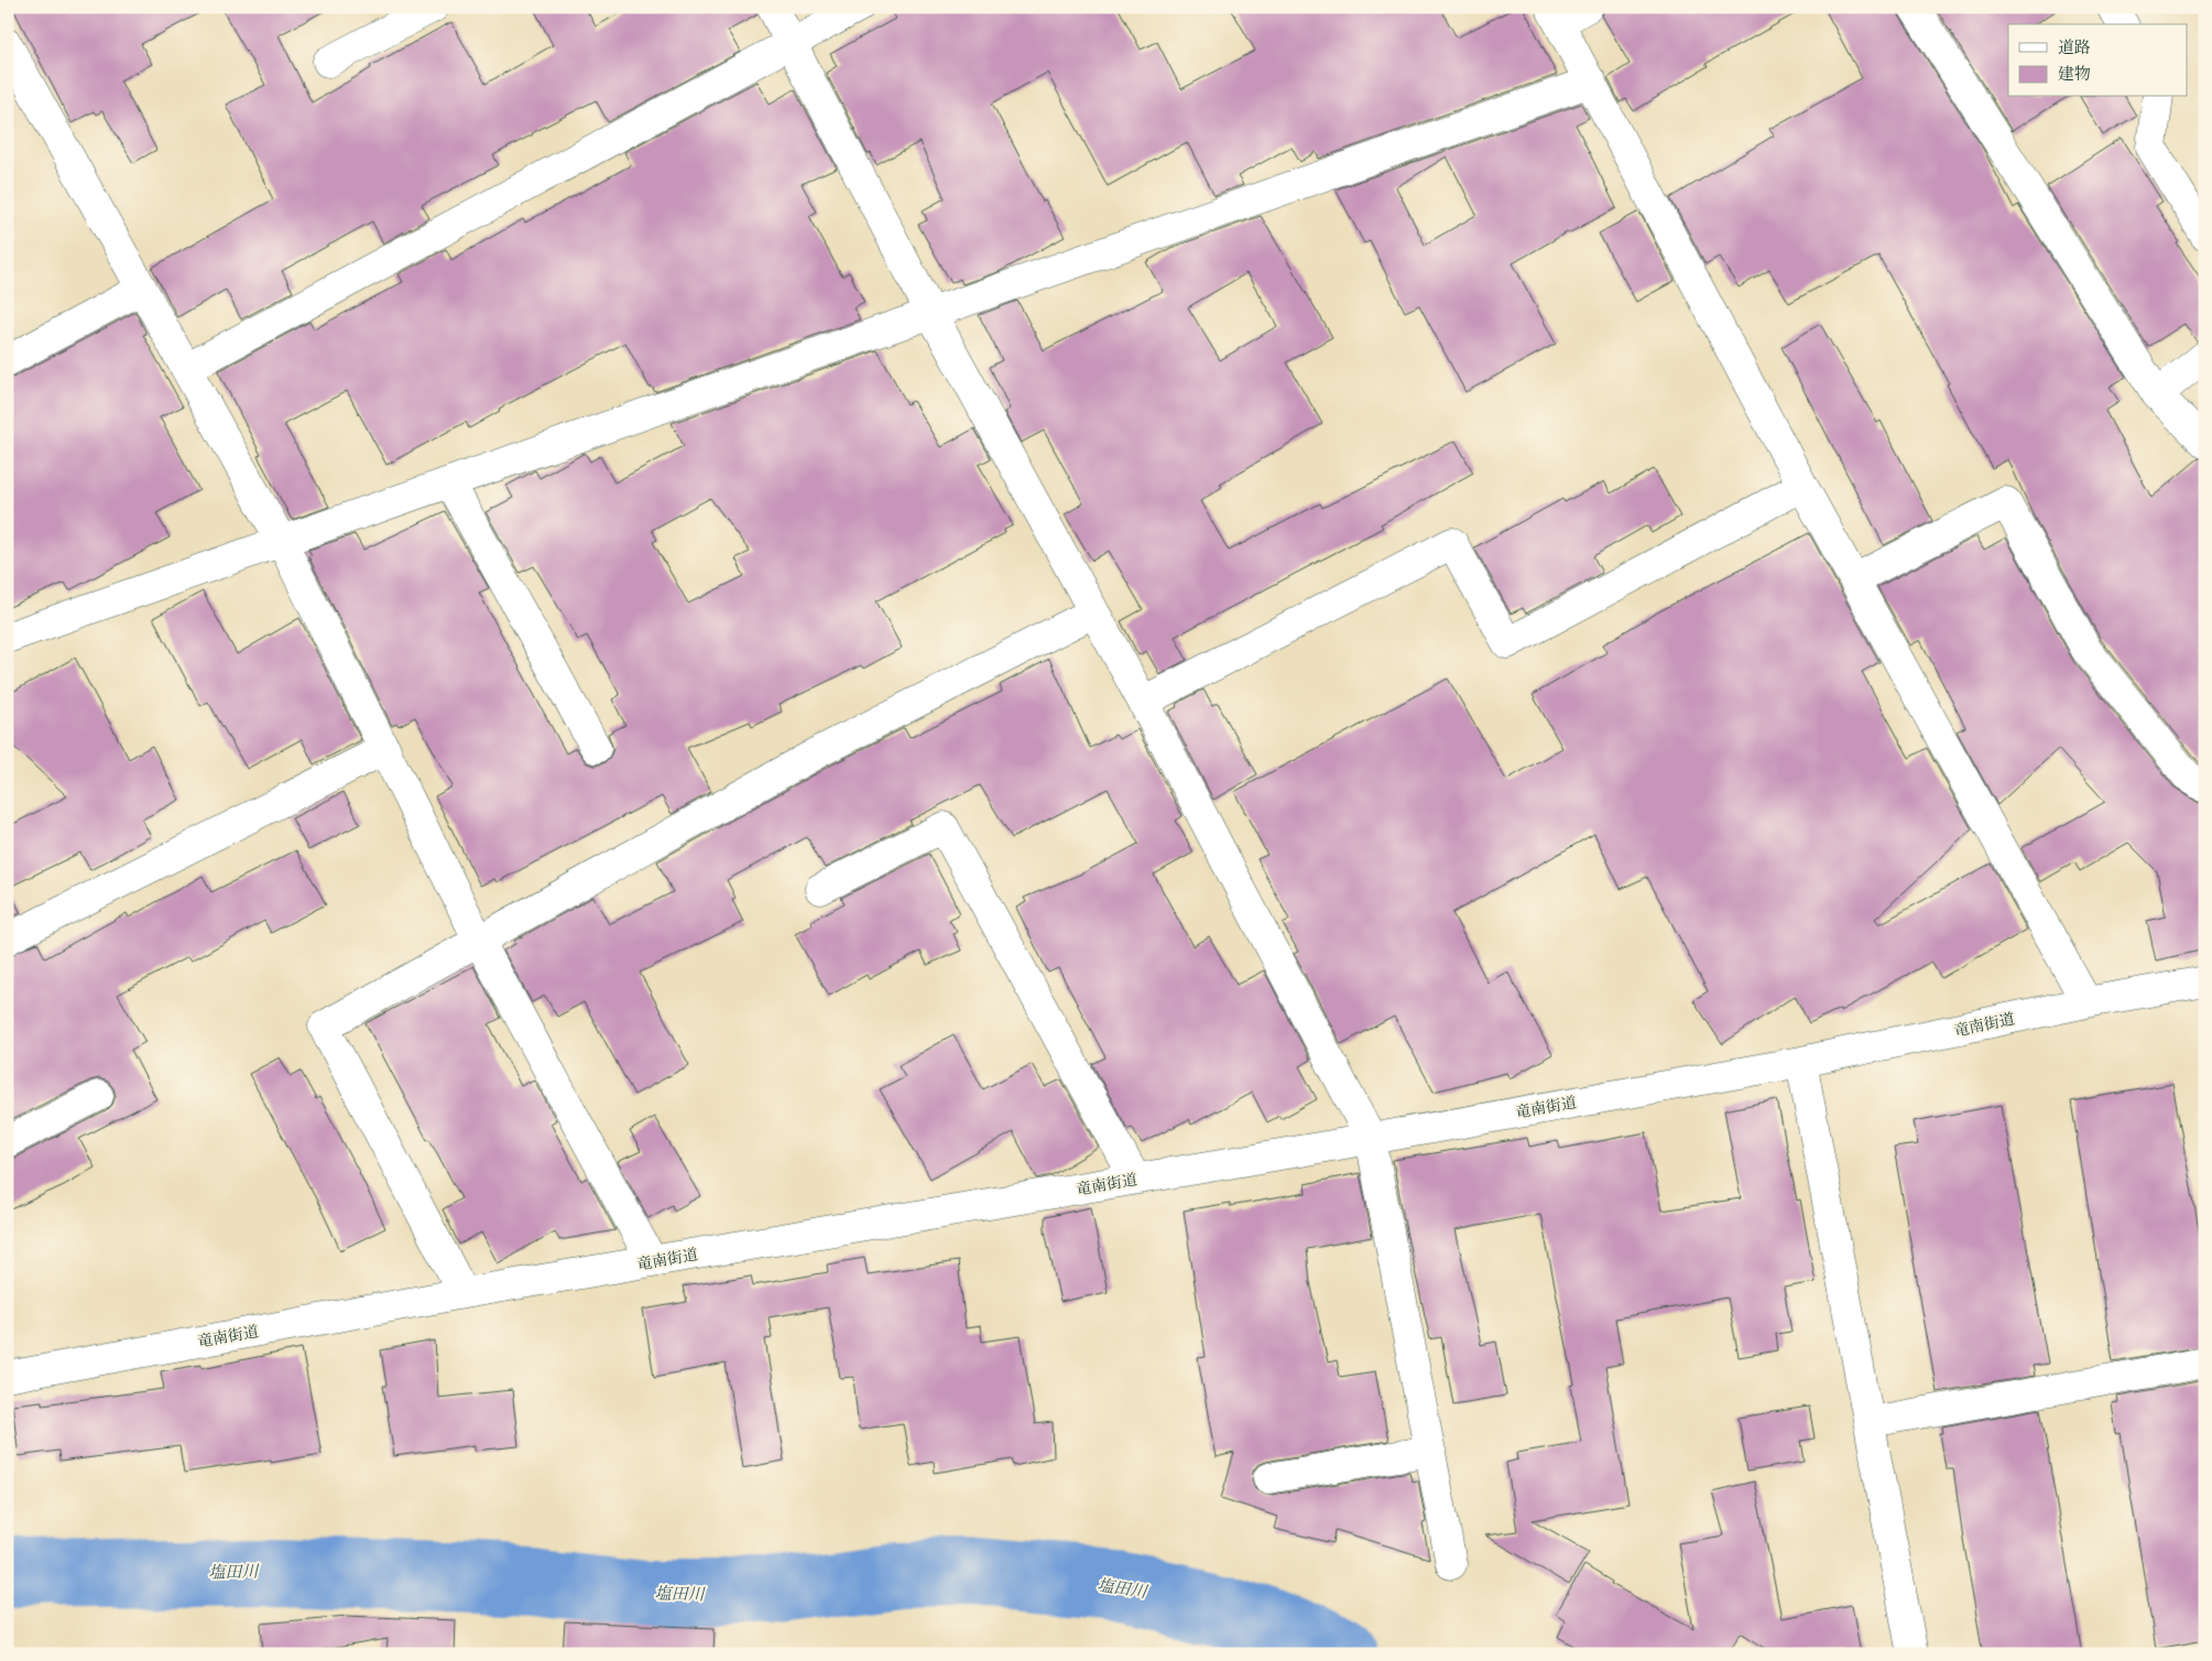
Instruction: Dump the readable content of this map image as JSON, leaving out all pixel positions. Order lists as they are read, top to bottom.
{
  "streets": {
    "street": ["竜南街道"]
  },
  "water": ["塩田川"],
  "legend": ["道路", "建物"]
}
